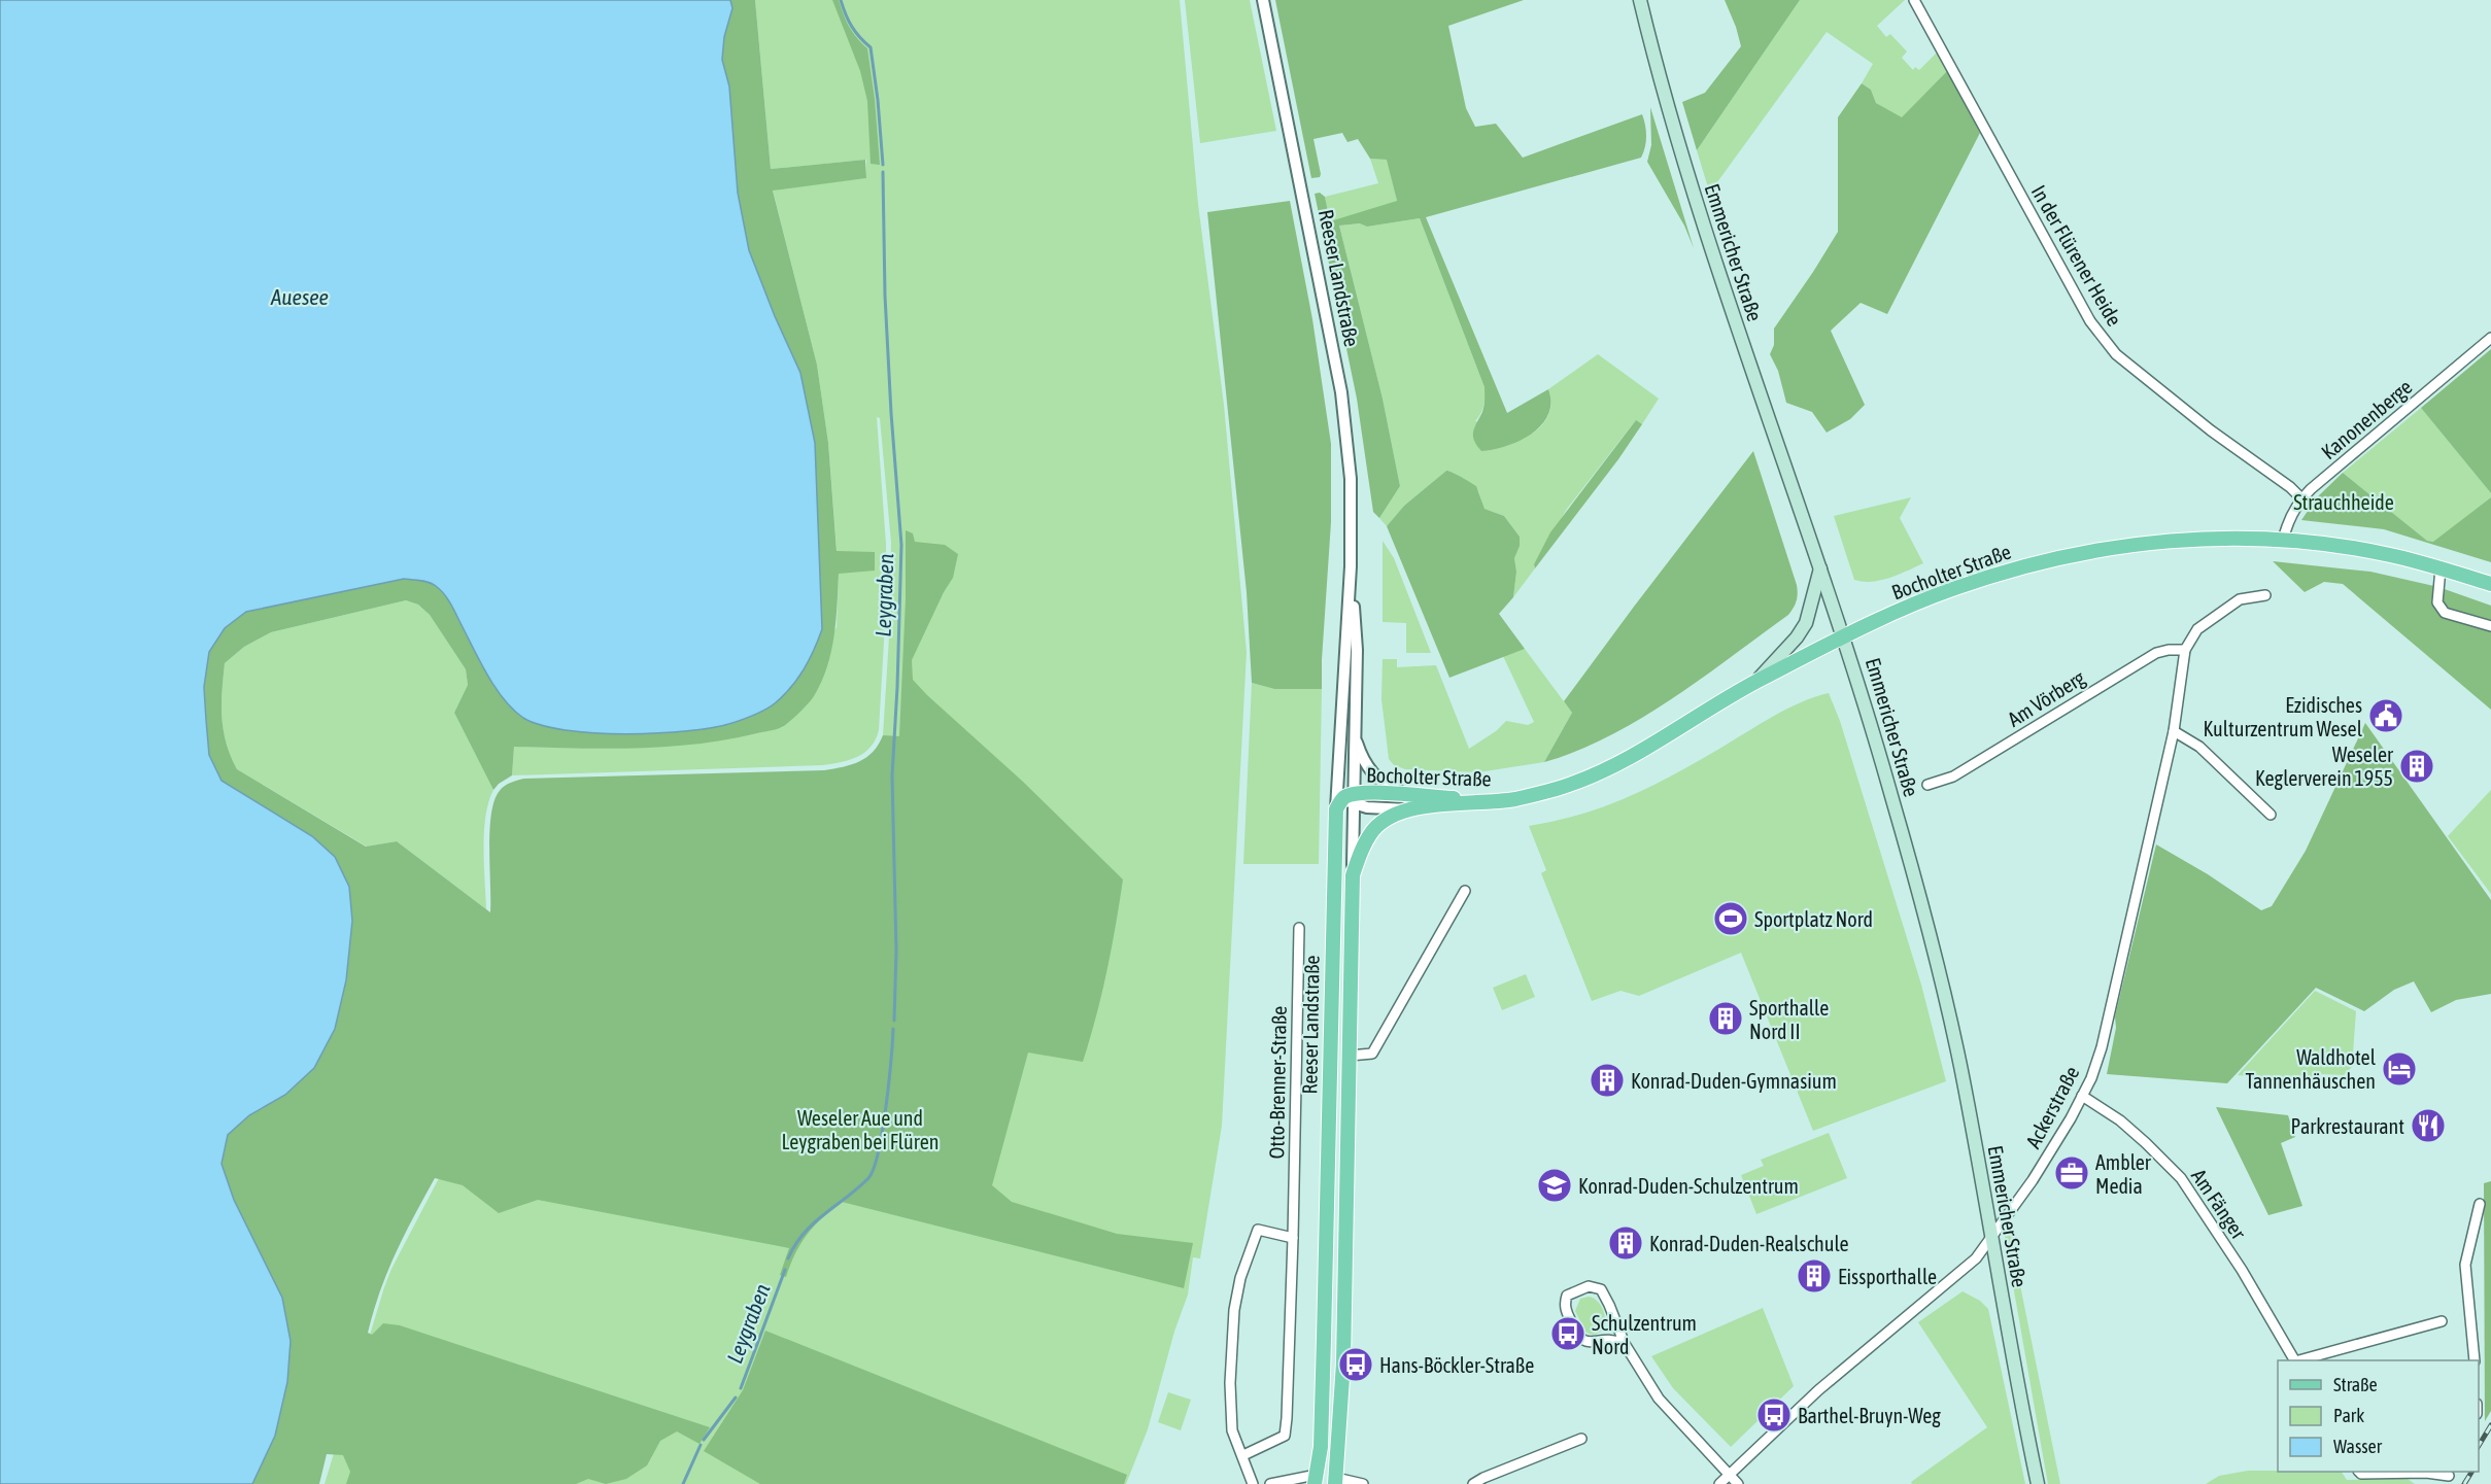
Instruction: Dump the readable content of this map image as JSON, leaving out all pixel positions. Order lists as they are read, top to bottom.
{
  "streets": {
    "main road": ["Emmericher Straße", "Reeser Landstraße", "Bocholter Straße"],
    "street": [
      "In der Flürener Heide",
      "Kanonenberge",
      "Am Vörberg",
      "Otto-Brenner-Straße",
      "Ackerstraße",
      "Am Fänger"
    ]
  },
  "crossings": [
    ["Emmericher Straße", "Bocholter Straße"],
    ["Emmericher Straße", "Ackerstraße"],
    ["In der Flürener Heide", "Kanonenberge"],
    ["Reeser Landstraße", "Bocholter Straße"],
    ["Kanonenberge", "Bocholter Straße"],
    ["Am Vörberg", "Ackerstraße"],
    ["Ackerstraße", "Am Fänger"]
  ],
  "water": ["Auesee", "Leygraben"],
  "parks": ["Strauchheide", "Weseler Aue und Leygraben bei Flüren"],
  "places": {
    "public building": ["Ezidisches Kulturzentrum Wesel"],
    "building": [
      "Weseler Keglerverein 1955",
      "Sporthalle Nord II",
      "Konrad-Duden-Gymnasium",
      "Konrad-Duden-Realschule",
      "Eissporthalle"
    ],
    "sports": ["Sportplatz Nord"],
    "hotel": ["Waldhotel Tannenhäuschen"],
    "restaurant": ["Parkrestaurant"],
    "office": ["Ambler Media"],
    "school or university": ["Konrad-Duden-Schulzentrum"],
    "bus stop": ["Schulzentrum Nord", "Hans-Böckler-Straße", "Barthel-Bruyn-Weg"]
  },
  "legend": ["Straße", "Park", "Wasser"]
}
